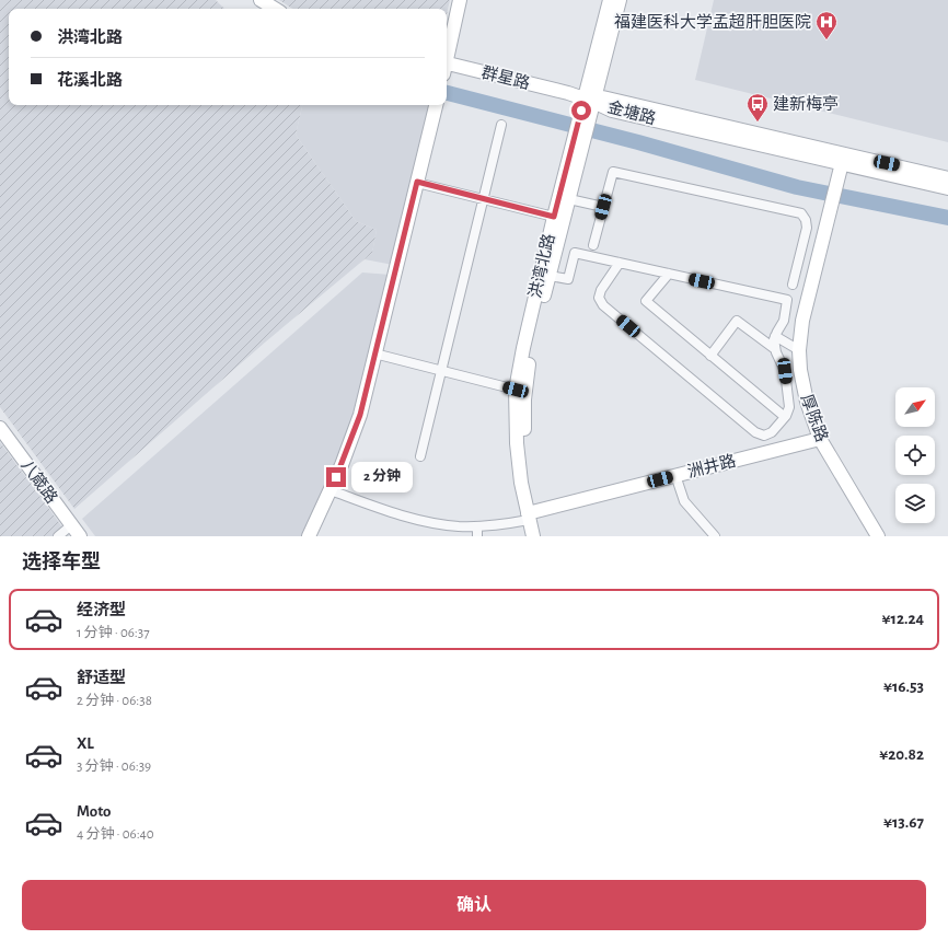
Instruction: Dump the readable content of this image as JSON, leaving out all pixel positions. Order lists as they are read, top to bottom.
{
  "streets": {
    "main road": [
      "群星路",
      "金塘路",
      "洪湾北路",
      "厚陈路",
      "洲井路",
      "八箴路"
    ]
  },
  "crossings": [
    ["群星路", "金塘路"],
    ["金塘路", "洪湾北路"],
    ["金塘路", "厚陈路"],
    ["洪湾北路", "洲井路"],
    ["厚陈路", "洲井路"]
  ],
  "places": {
    "hospital": ["福建医科大学孟超肝胆医院"],
    "bus stop": ["建新梅亭"]
  },
  "north": "top right",
  "page": {
    "banner": ["洪湾北路", "花溪北路"],
    "bubble": "2 分钟",
    "heading": "选择车型",
    "list": [
      {
        "name": "经济型",
        "note": "1 分钟 · 06:37",
        "value": "¥12.24"
      },
      {
        "name": "舒适型",
        "note": "2 分钟 · 06:38",
        "value": "¥16.53"
      },
      {
        "name": "XL",
        "note": "3 分钟 · 06:39",
        "value": "¥20.82"
      },
      {
        "name": "Moto",
        "note": "4 分钟 · 06:40",
        "value": "¥13.67"
      }
    ],
    "buttons": "确认"
  }
}
